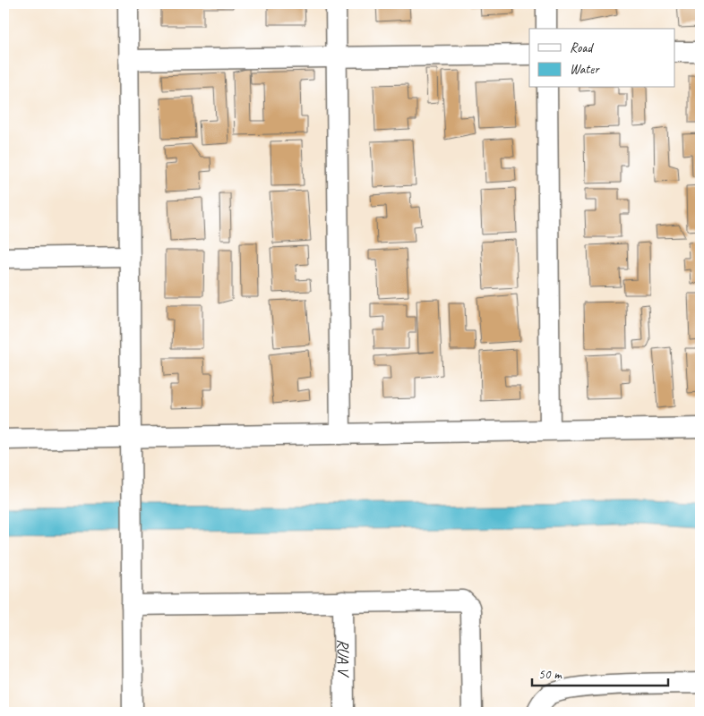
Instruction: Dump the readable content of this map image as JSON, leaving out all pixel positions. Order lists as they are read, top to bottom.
{
  "streets": {
    "street": ["RUA V"]
  },
  "legend": ["Road", "Water"],
  "scale_bar": "50 m"
}
